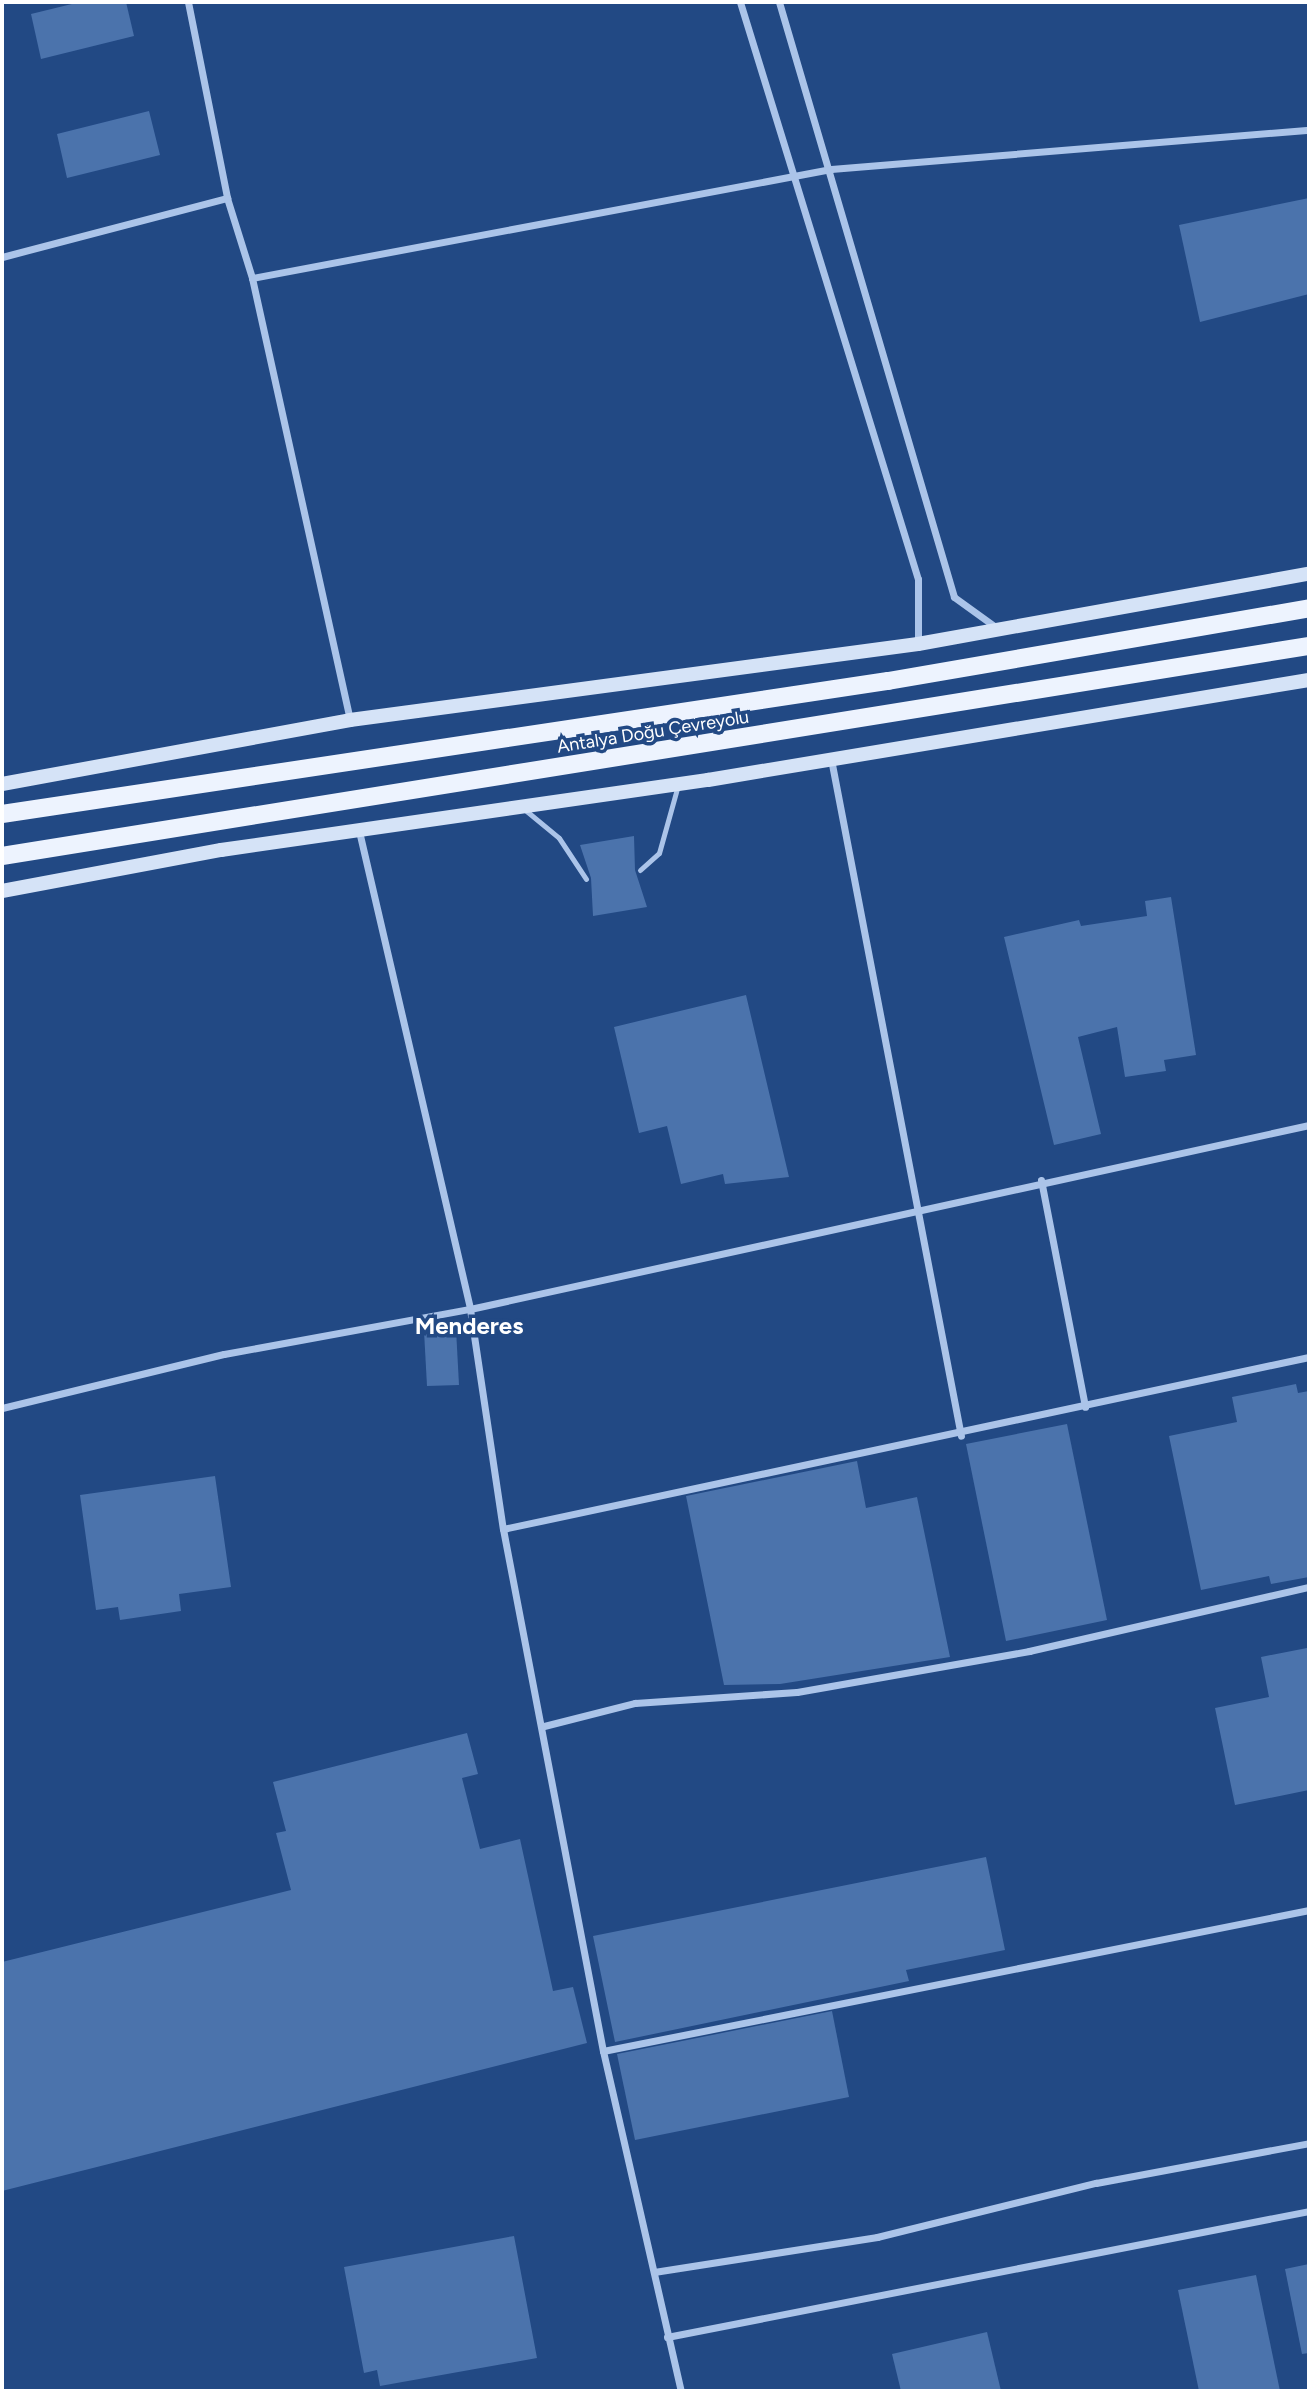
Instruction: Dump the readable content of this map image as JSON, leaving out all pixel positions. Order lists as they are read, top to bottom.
{
  "streets": {
    "main road": ["Antalya Doğu Çevreyolu"]
  },
  "districts": ["Menderes"]
}
